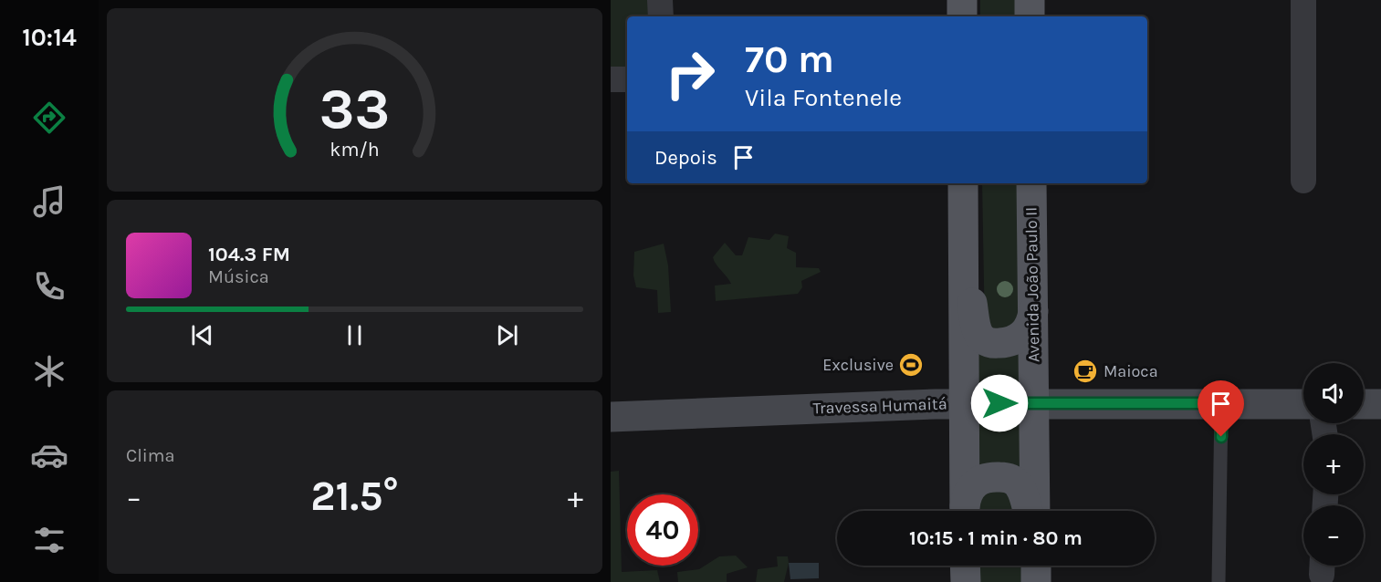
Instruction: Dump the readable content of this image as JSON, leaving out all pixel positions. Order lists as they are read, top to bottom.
{
  "streets": {
    "main road": ["Avenida João Paulo II"],
    "street": ["Travessa Humaitá"]
  },
  "crossings": [
    ["Avenida João Paulo II", "Travessa Humaitá"]
  ],
  "places": {
    "sports": ["Exclusive"],
    "cafe": ["Maioca"]
  },
  "page": {
    "tabs": "10:14",
    "turn": ["70 m", "Vila Fontenele"],
    "then": "Depois",
    "song": ["104.3 FM", "Música"],
    "map_buttons": ["+", "−"],
    "tile": "Clima",
    "heat": ["−", "21.5°", "+"],
    "limit": "40",
    "trip": "10:15 · 1 min · 80 m",
    "gauge": ["33", "km/h"]
  }
}
